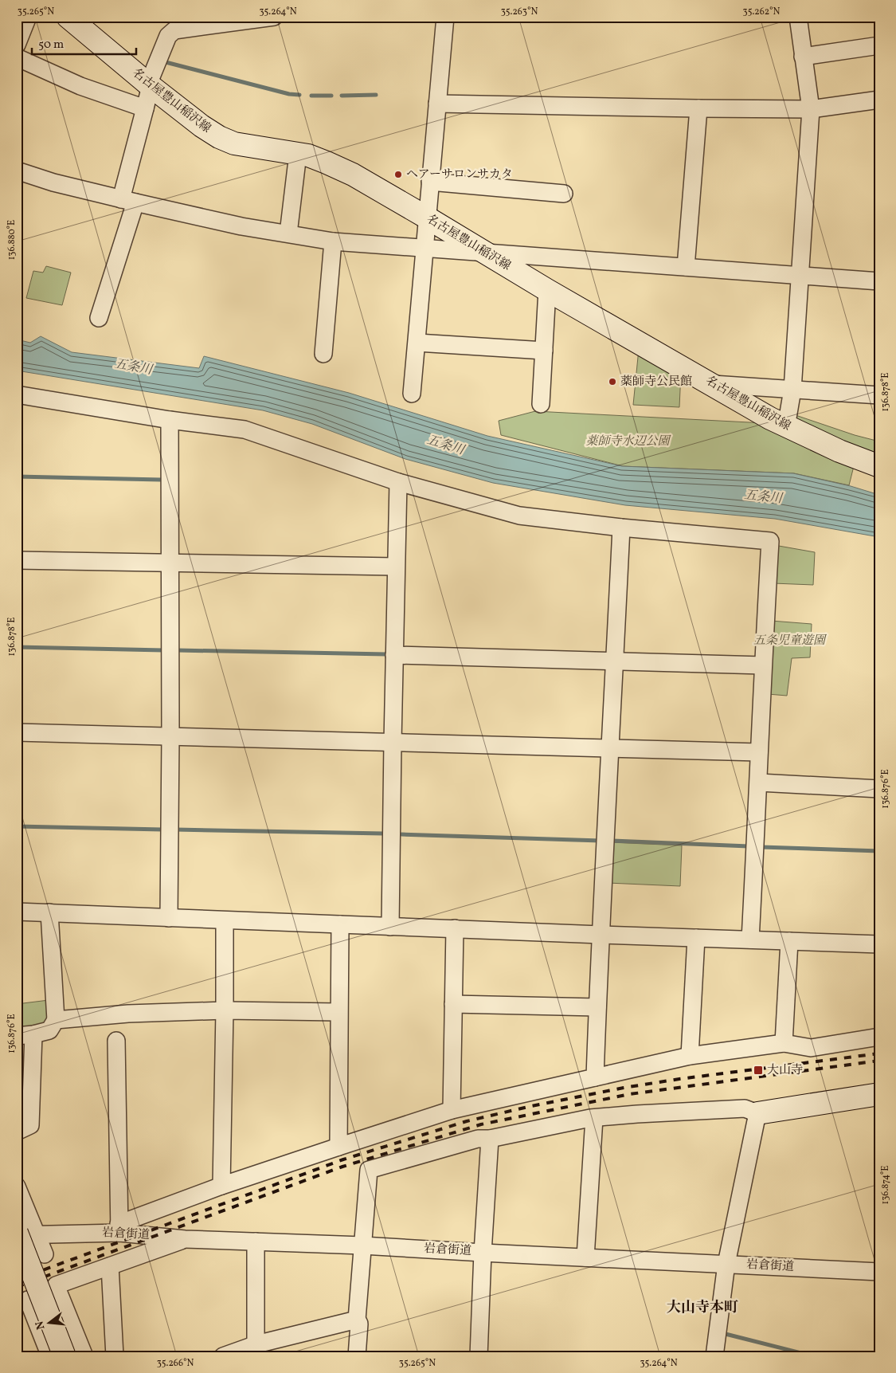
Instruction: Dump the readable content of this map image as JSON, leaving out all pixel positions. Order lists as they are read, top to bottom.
{
  "streets": {
    "main road": ["名古屋豊山稲沢線"],
    "street": ["岩倉街道"]
  },
  "districts": ["大山寺本町"],
  "water": ["五条川"],
  "parks": ["薬師寺水辺公園", "五条児童遊園"],
  "places": {
    "other": ["ヘアーサロンサカタ", "薬師寺公民館"],
    "transit": ["大山寺"]
  },
  "scale_bar": "50 m",
  "north": "left",
  "coordinates": [
    "35.265°N",
    "35.264°N",
    "35.263°N",
    "35.262°N",
    "136.880°E",
    "136.878°E",
    "136.876°E",
    "136.874°E",
    "35.266°N"
  ]
}
